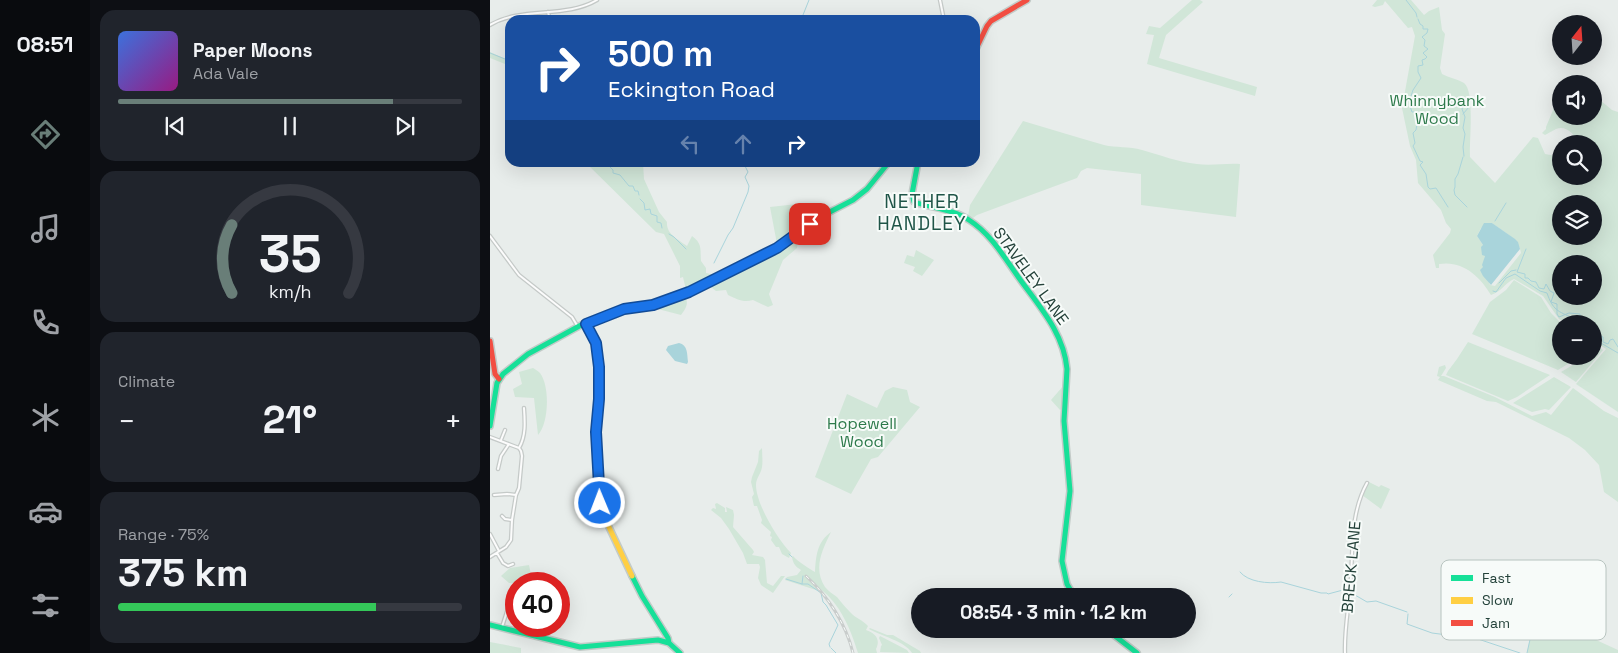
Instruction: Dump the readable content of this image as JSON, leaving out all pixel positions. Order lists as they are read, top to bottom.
{
  "streets": {
    "street": ["STAVELEY LANE", "BRECK LANE"]
  },
  "districts": ["NETHER HANDLEY"],
  "parks": ["Whinnybank Wood", "Hopewell Wood"],
  "legend": ["Fast", "Slow", "Jam"],
  "north": "top",
  "page": {
    "tabs": "08:51",
    "map_buttons": ["+", "−"],
    "turn": ["500 m", "Eckington Road"],
    "song": ["Paper Moons", "Ada Vale"],
    "tile": [
      "Climate",
      ["Range · 75%", "375 km"]
    ],
    "heat": ["−", "21°", "+"],
    "limit": "40",
    "trip": "08:54 · 3 min · 1.2 km",
    "gauge": ["35", "km/h"]
  }
}
